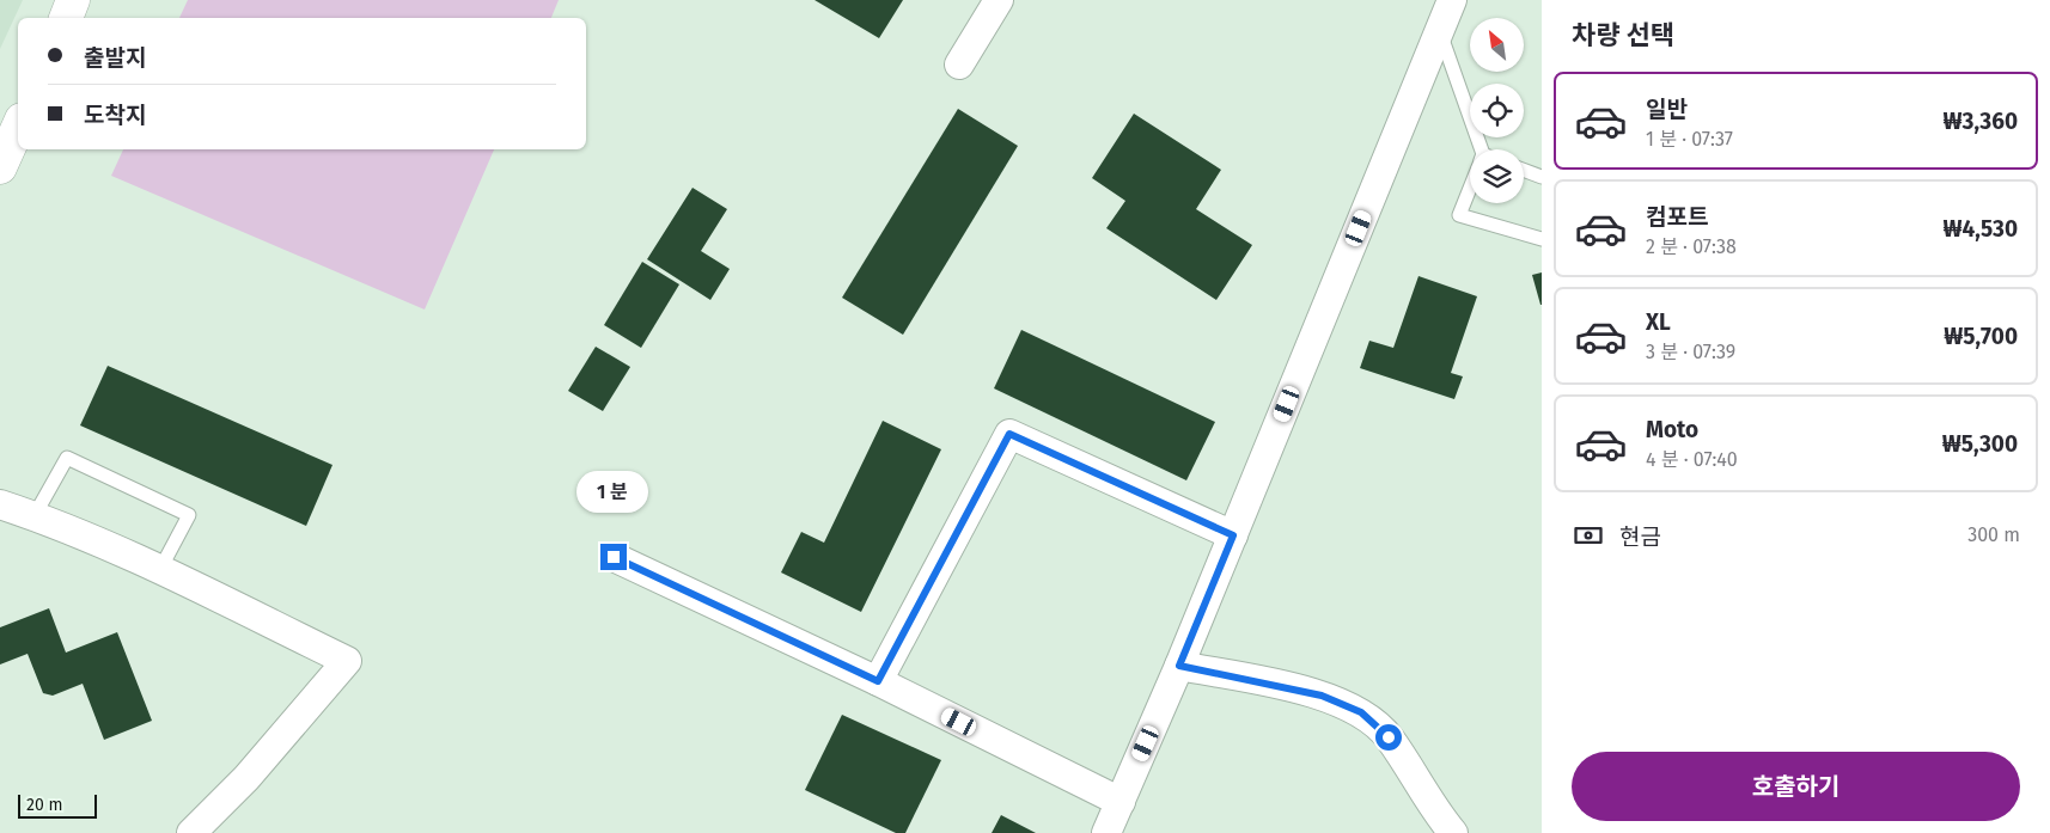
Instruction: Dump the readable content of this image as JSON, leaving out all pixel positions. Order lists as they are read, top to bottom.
{
  "scale_bar": "20 m",
  "north": "top left",
  "page": {
    "heading": "차량 선택",
    "banner": ["출발지", "도착지"],
    "list": [
      {
        "name": "일반",
        "note": "1 분 · 07:37",
        "value": "₩3,360"
      },
      {
        "name": "컴포트",
        "note": "2 분 · 07:38",
        "value": "₩4,530"
      },
      {
        "name": "XL",
        "note": "3 분 · 07:39",
        "value": "₩5,700"
      },
      {
        "name": "Moto",
        "note": "4 분 · 07:40",
        "value": "₩5,300"
      }
    ],
    "bubble": "1 분",
    "pay": ["현금", "300 m"],
    "buttons": "호출하기",
    "scale": "20 m"
  }
}
